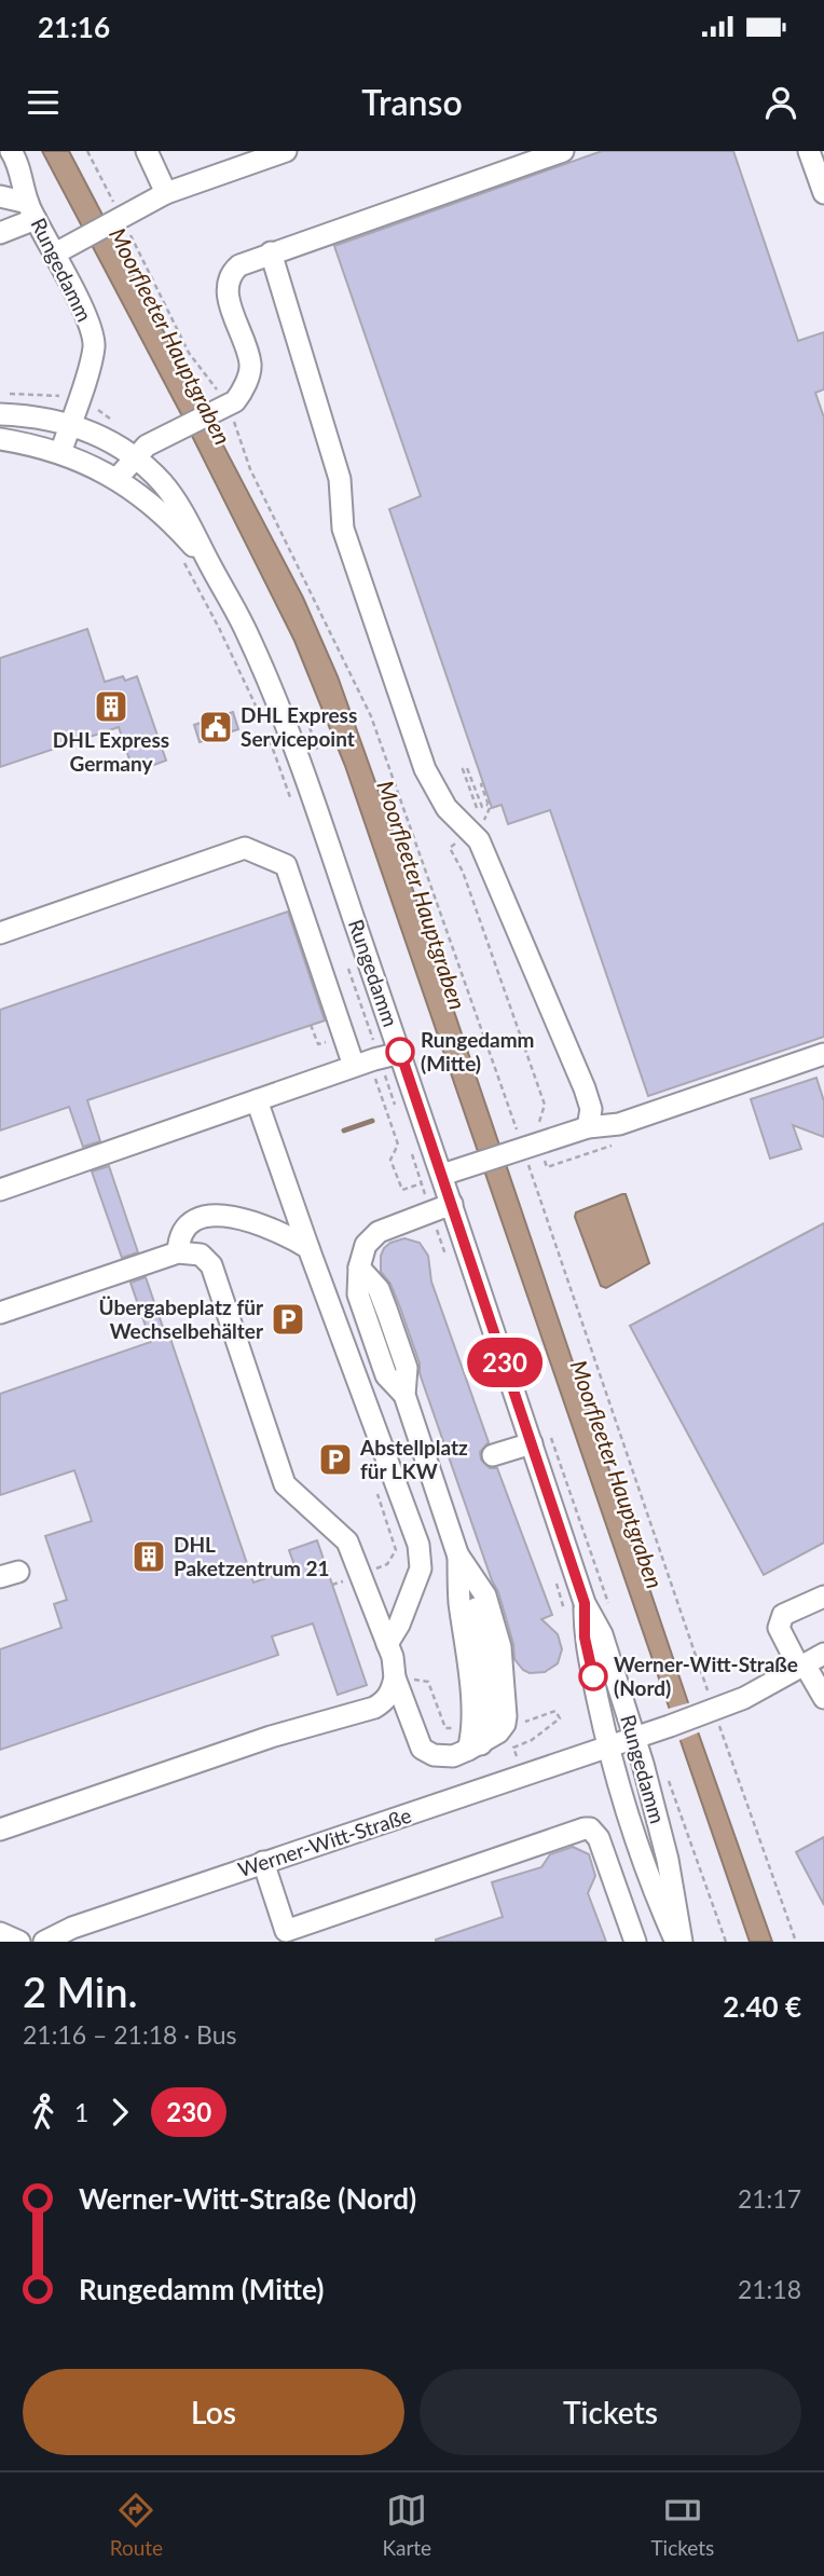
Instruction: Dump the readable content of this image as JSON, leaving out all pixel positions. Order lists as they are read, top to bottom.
{
  "streets": {
    "street": ["Rungedamm", "Werner-Witt-Straße"]
  },
  "crossings": [
    ["Rungedamm", "Werner-Witt-Straße"]
  ],
  "water": ["Moorfleeter Hauptgraben"],
  "places": {
    "building": ["DHL Express Germany", "DHL Paketzentrum 21"],
    "public building": ["DHL Express Servicepoint"],
    "other": ["Rungedamm (Mitte)", "Werner-Witt-Straße (Nord)"],
    "parking": ["Übergabeplatz für Wechselbehälter", "Abstellplatz für LKW"]
  },
  "lines": ["bus line 230"],
  "page": {
    "status": "21:16",
    "header": "Transo",
    "on_map": "230",
    "heading": ["2 Min.", "21:16 – 21:18 · Bus", "2.40 €"],
    "legs": ["1", "230"],
    "list": [
      {
        "name": "Werner-Witt-Straße (Nord)",
        "value": "21:17"
      },
      {
        "name": "Rungedamm (Mitte)",
        "value": "21:18"
      }
    ],
    "buttons": ["Los", "Tickets"],
    "tabs": ["Route", "Karte", "Tickets"]
  }
}
